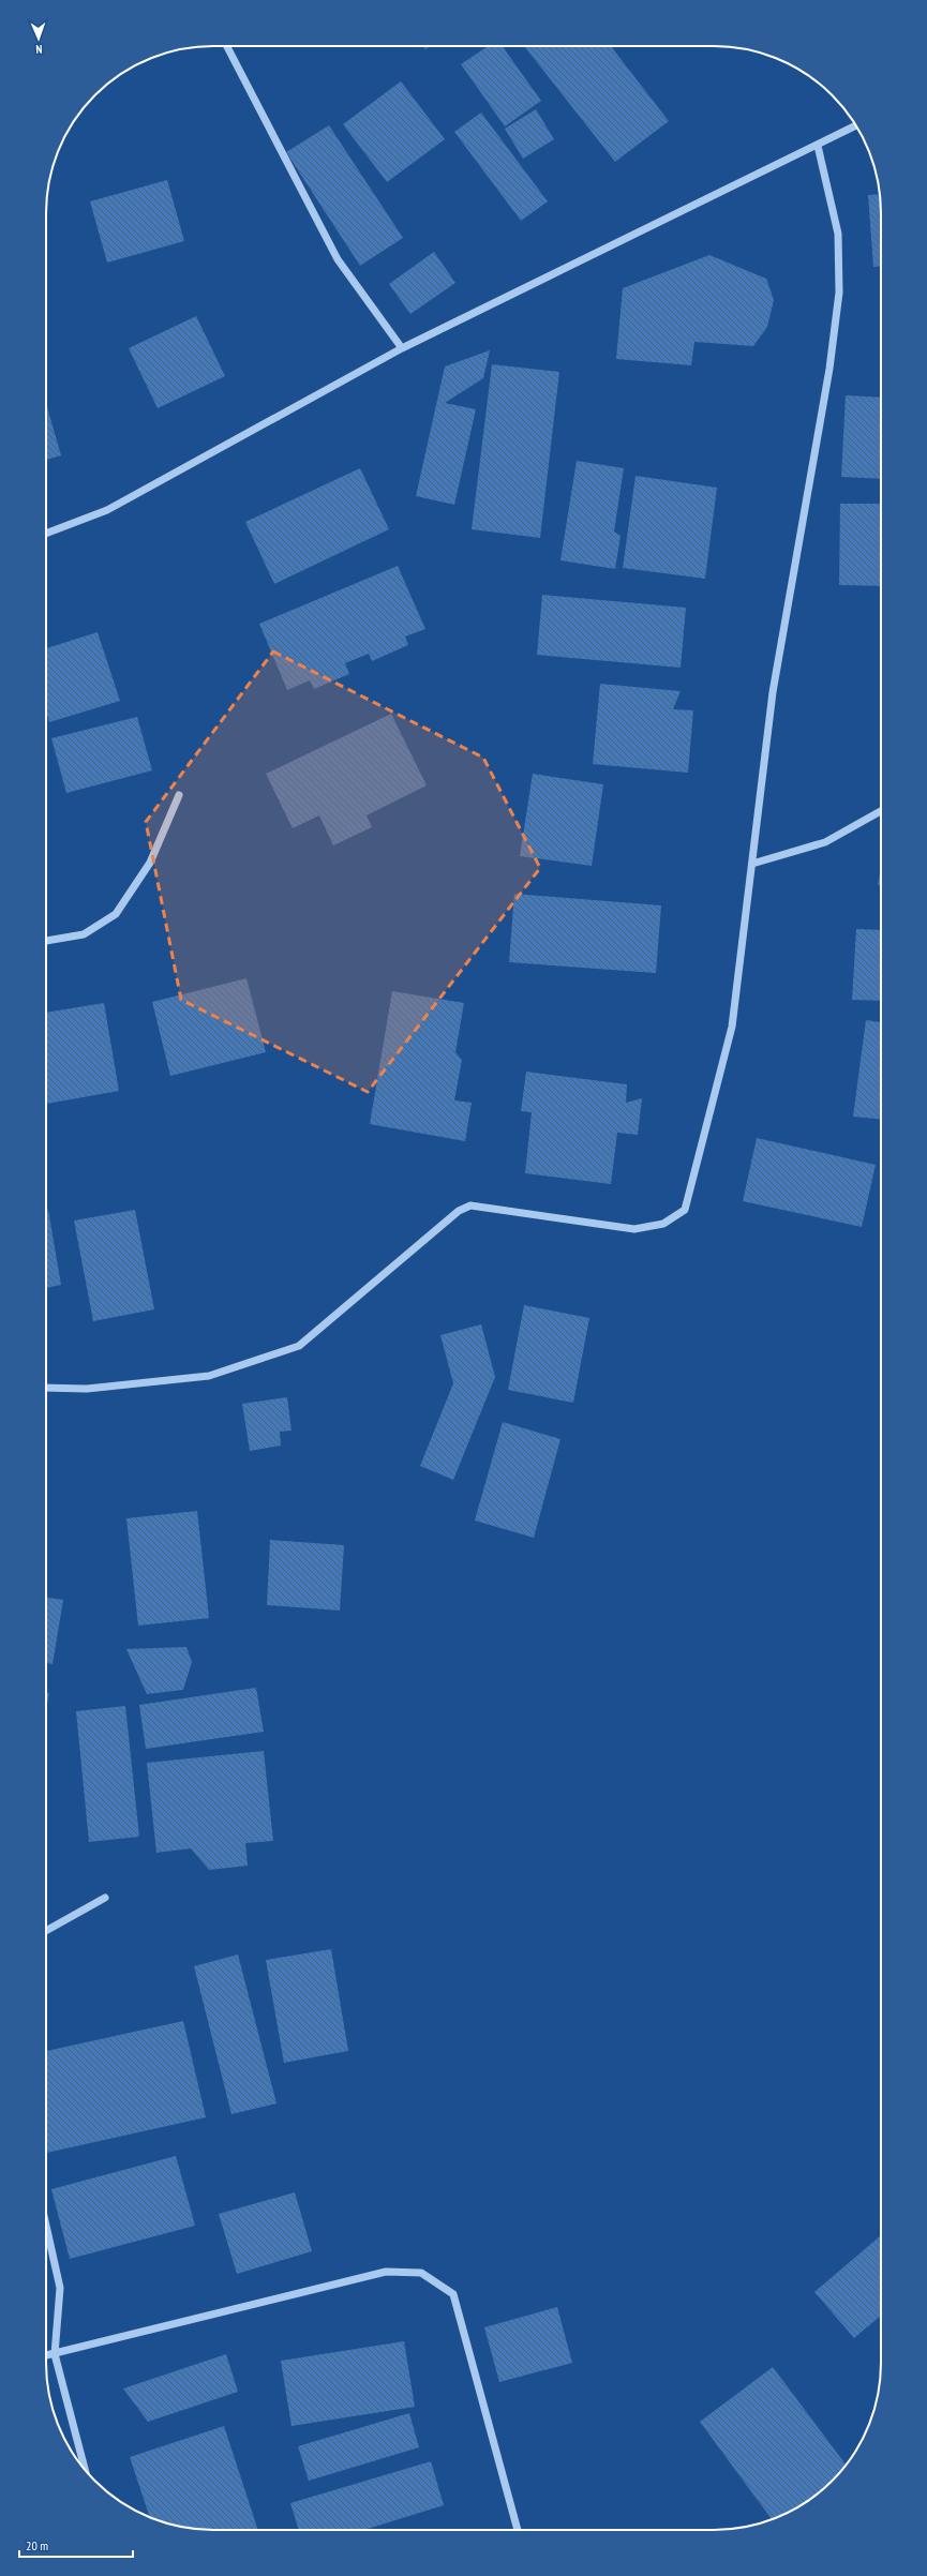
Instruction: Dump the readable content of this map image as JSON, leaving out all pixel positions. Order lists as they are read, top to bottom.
{
  "scale_bar": "20 m",
  "north": "bottom"
}
